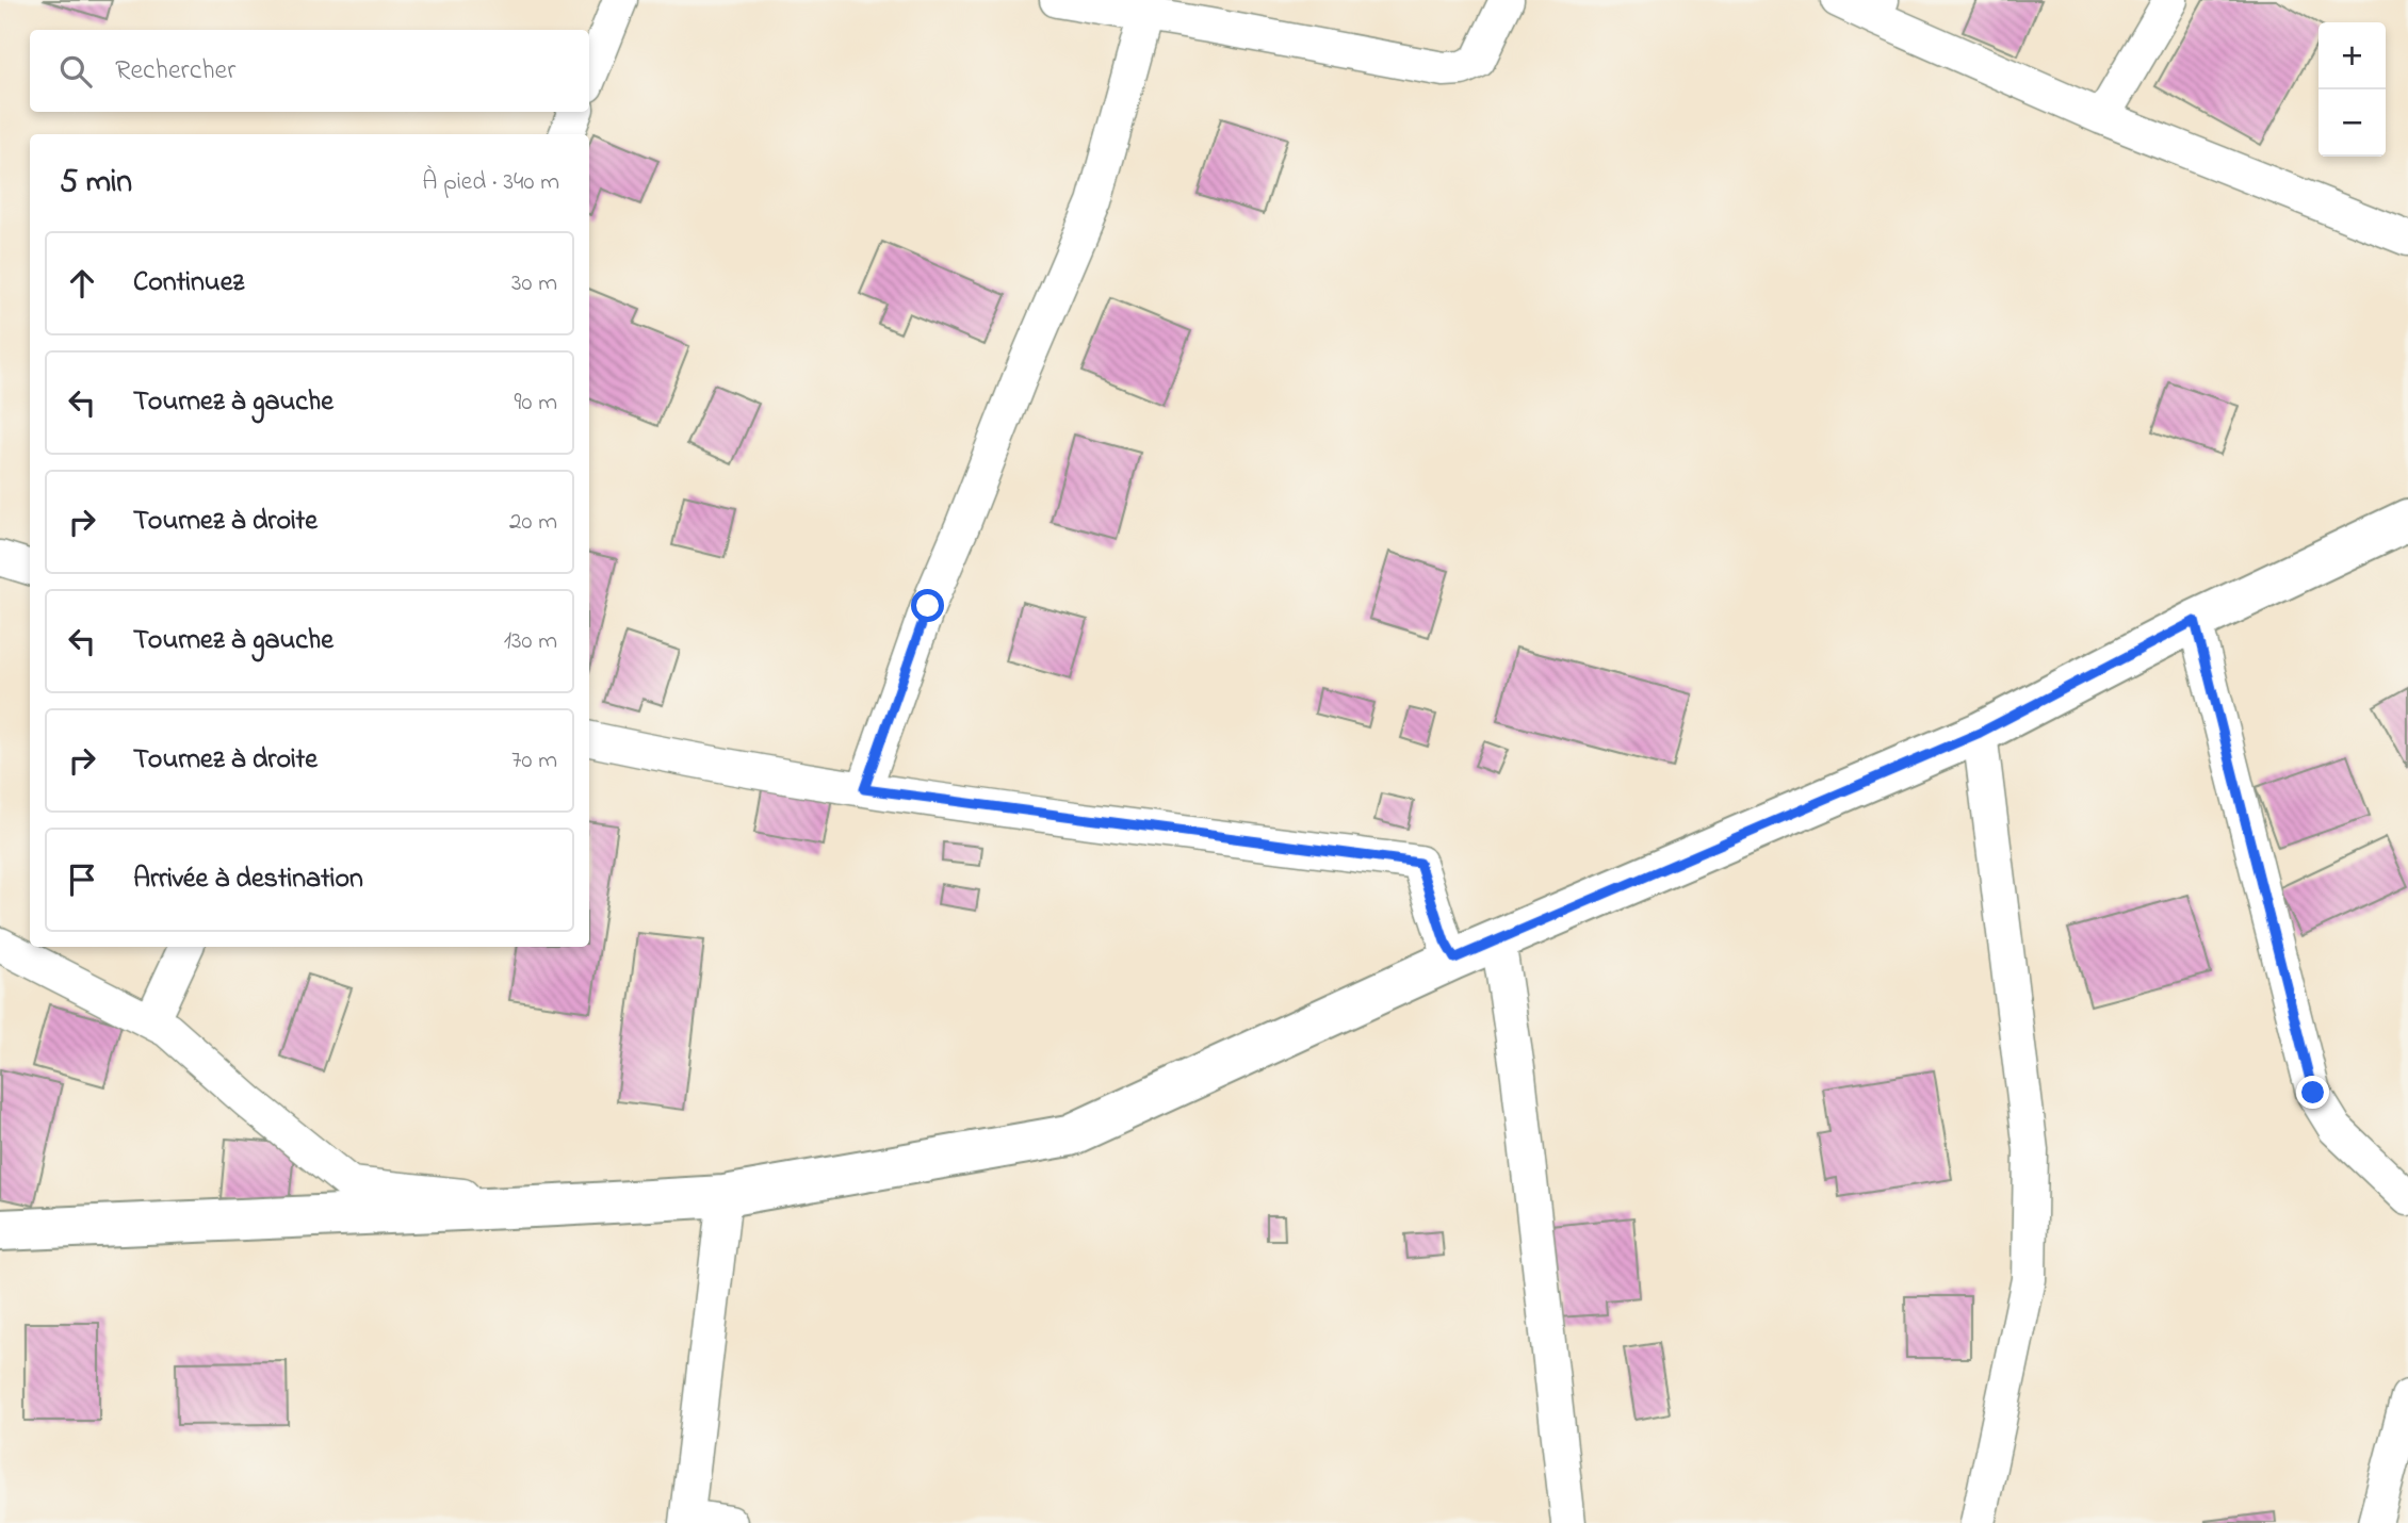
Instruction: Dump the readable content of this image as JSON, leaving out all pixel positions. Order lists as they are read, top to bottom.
{
  "page": {
    "map_buttons": ["+", "−"],
    "search": "Rechercher",
    "heading": ["5 min", "À pied · 340 m"],
    "list": [
      ["Continuez", "30 m"],
      ["Tournez à gauche", "90 m"],
      ["Tournez à droite", "20 m"],
      ["Tournez à gauche", "130 m"],
      ["Tournez à droite", "70 m"],
      "Arrivée à destination"
    ]
  }
}
